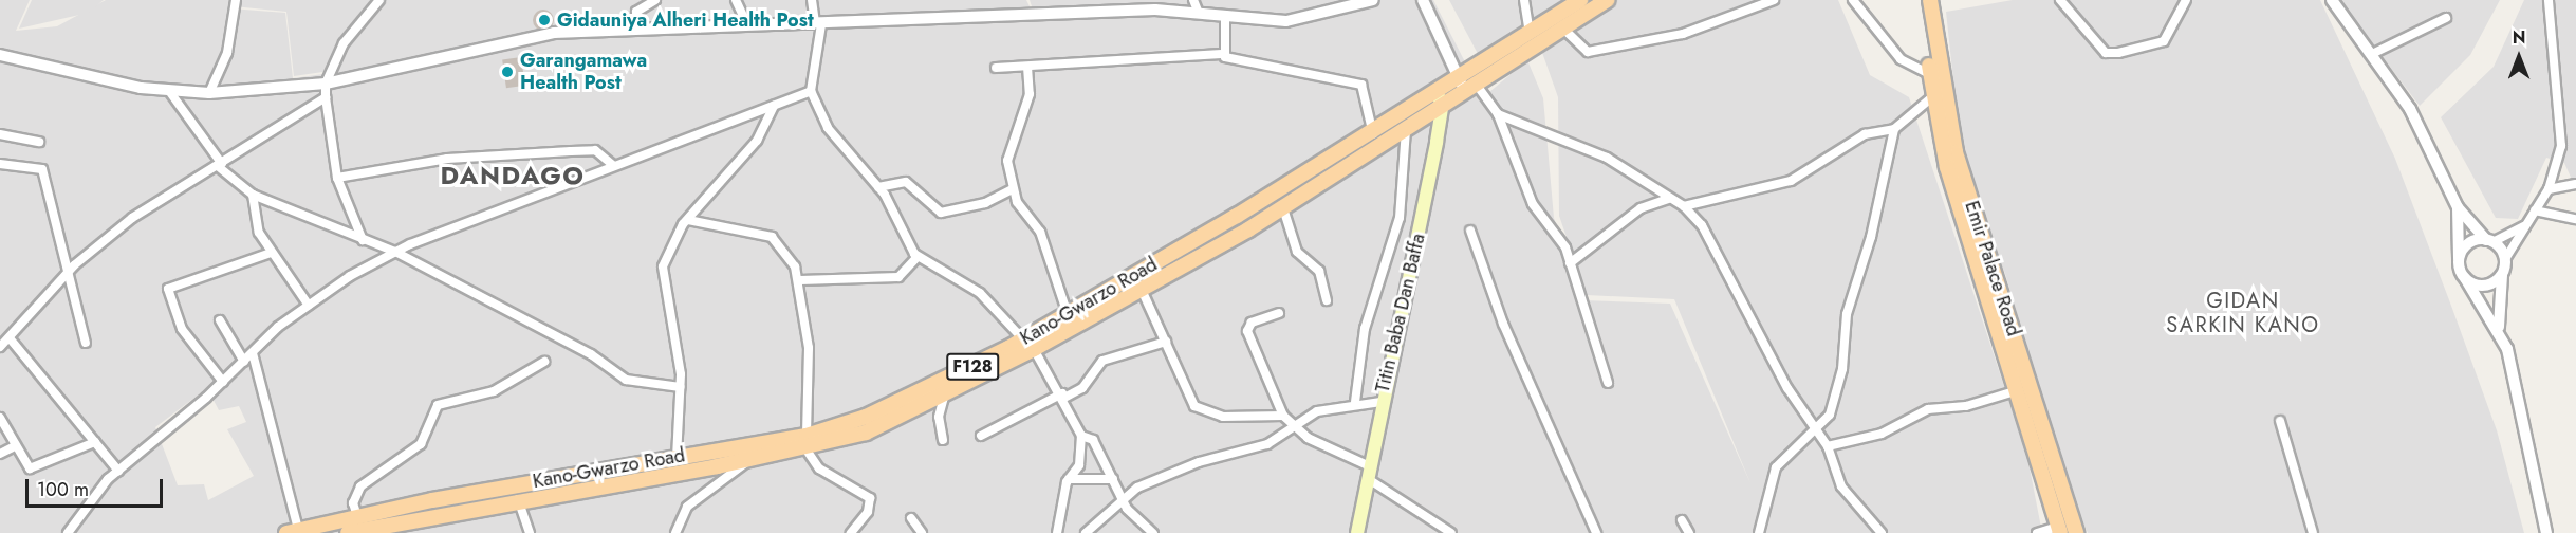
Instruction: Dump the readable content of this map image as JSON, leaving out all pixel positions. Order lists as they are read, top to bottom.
{
  "streets": {
    "main road": [
      "Emir Palace Road",
      "Kano-Gwarzo Road",
      "Titin Baba Dan Baffa",
      "F128"
    ]
  },
  "crossings": [
    ["Kano-Gwarzo Road", "Titin Baba Dan Baffa"]
  ],
  "districts": ["DANDAGO", "GIDAN SARKIN KANO"],
  "places": ["Gidauniya Alheri Health Post", "Garangamawa Health Post"],
  "scale_bar": "100 m",
  "north": "top"
}
